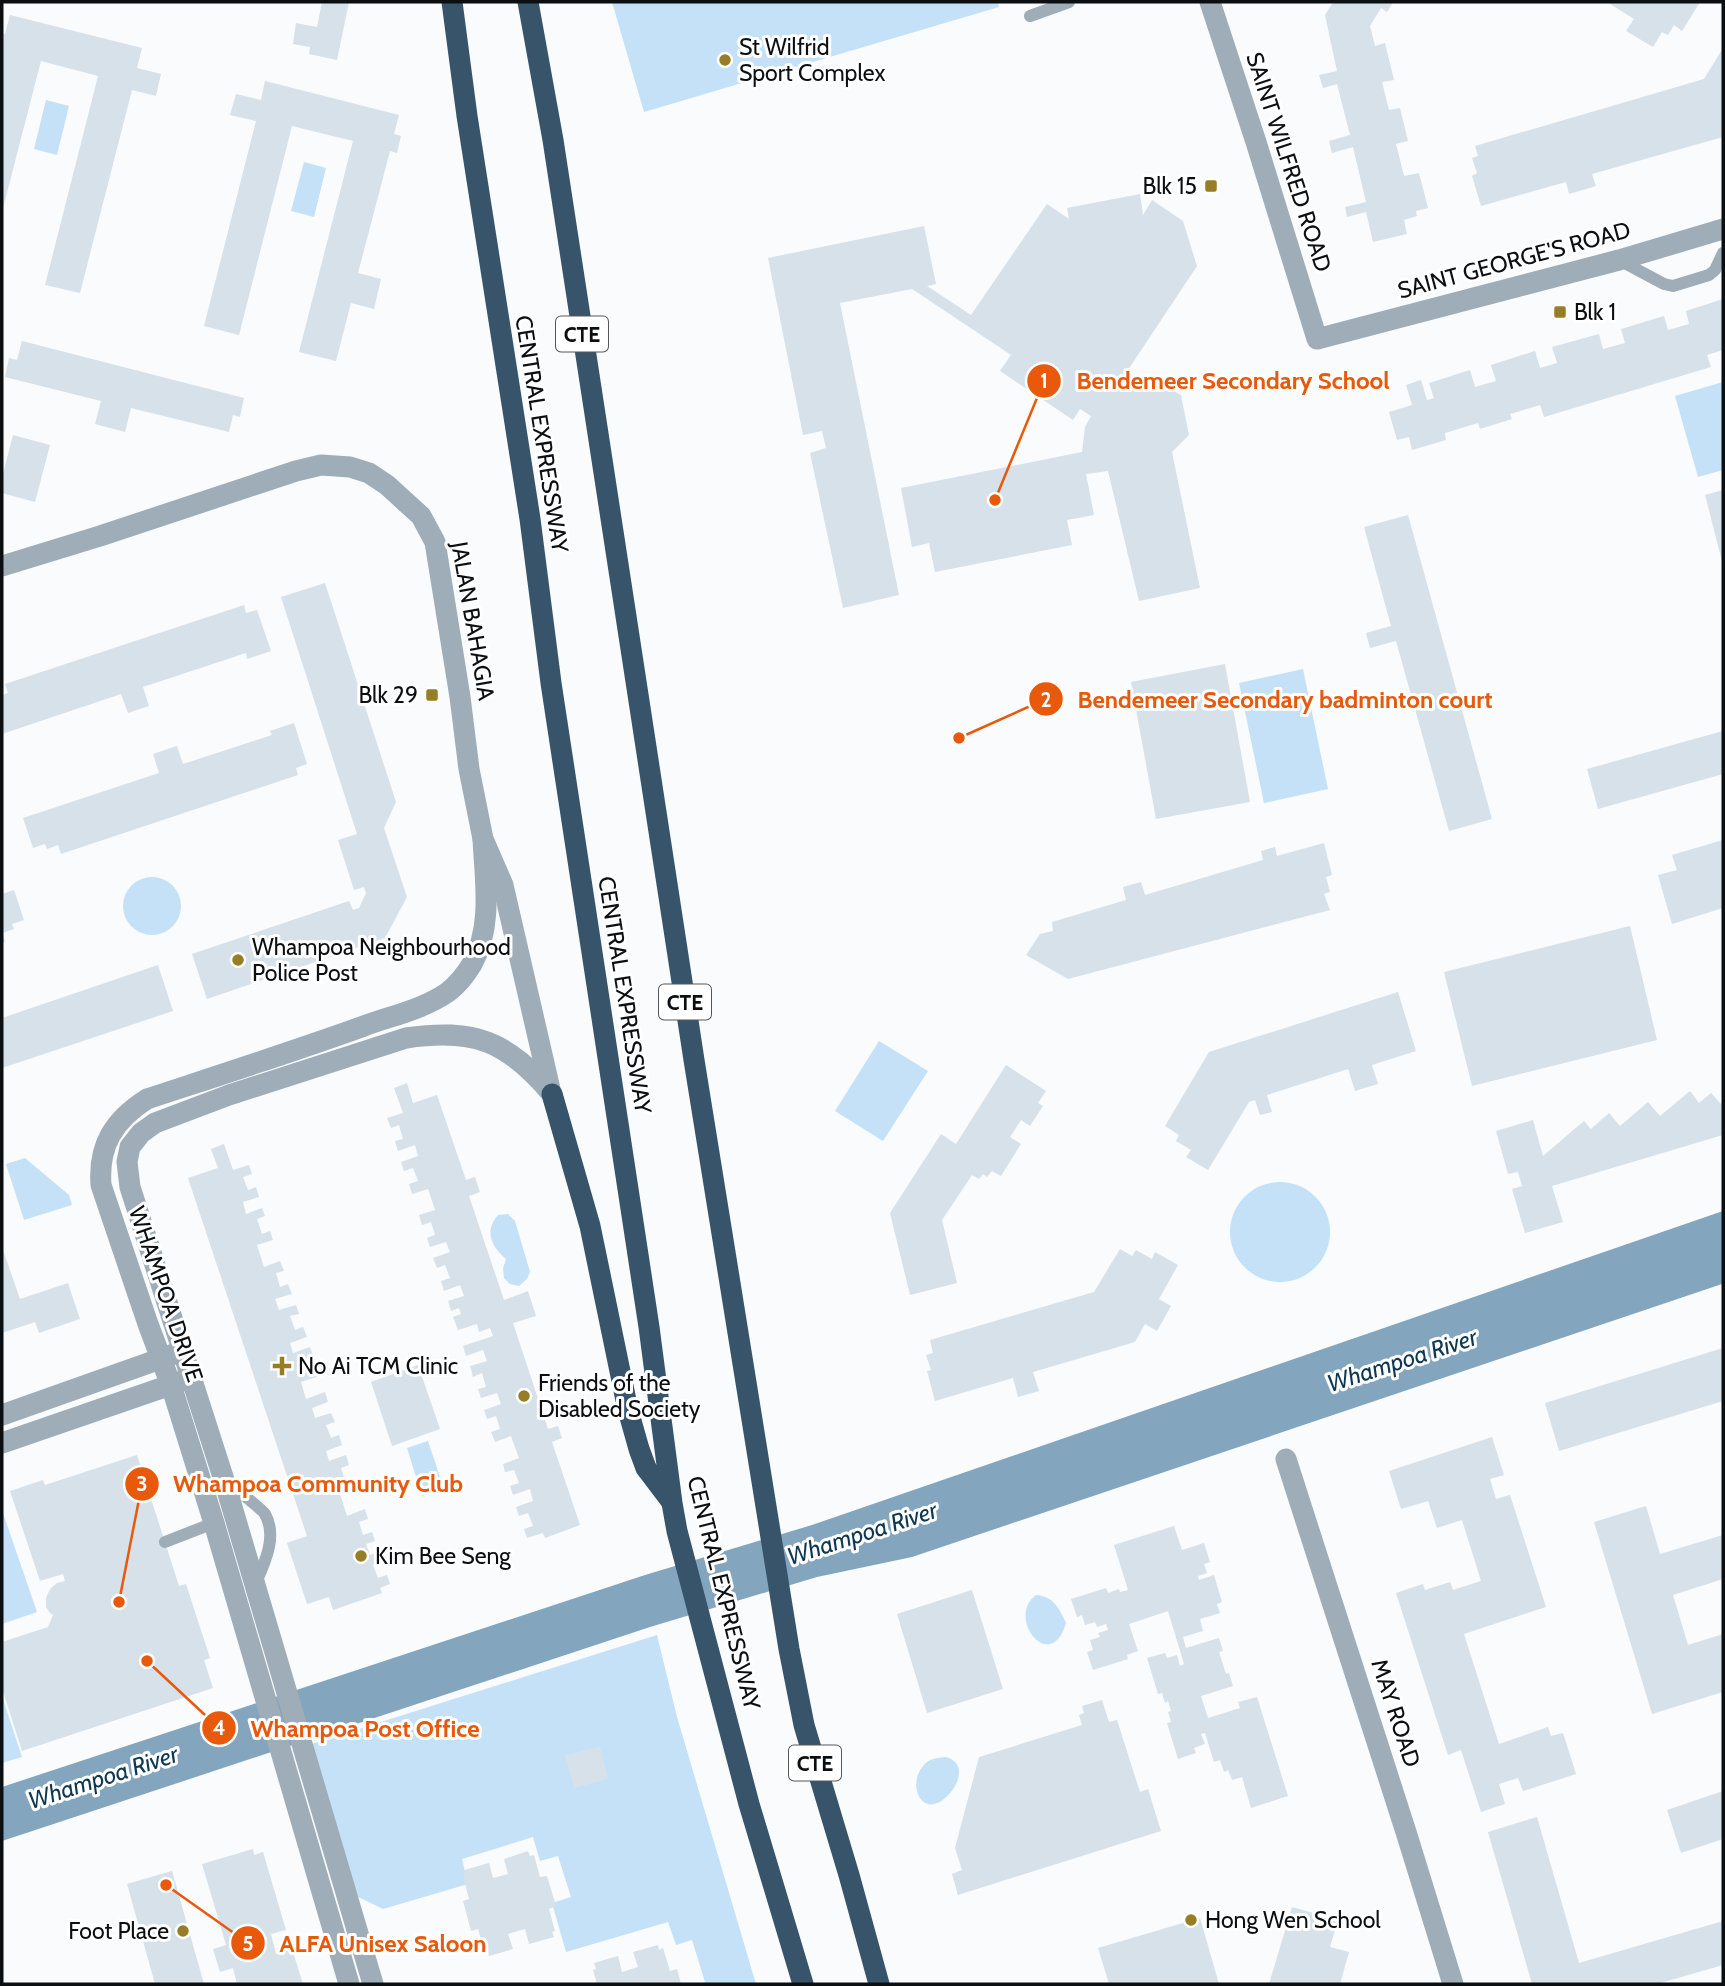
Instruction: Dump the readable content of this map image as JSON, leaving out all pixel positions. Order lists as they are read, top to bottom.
{
  "streets": {
    "highway": ["CTE", "CENTRAL EXPRESSWAY"],
    "street": [
      "SAINT WILFRED ROAD",
      "SAINT GEORGE'S ROAD",
      "JALAN BAHAGIA",
      "WHAMPOA DRIVE",
      "MAY ROAD"
    ]
  },
  "crossings": [
    ["SAINT WILFRED ROAD", "SAINT GEORGE'S ROAD"],
    ["JALAN BAHAGIA", "WHAMPOA DRIVE"]
  ],
  "water": ["Whampoa River"],
  "places": {
    "other": [
      "St Wilfrid Sport Complex",
      "Bendemeer Secondary School",
      "Bendemeer Secondary badminton court",
      "Whampoa Neighbourhood Police Post",
      "Friends of the Disabled Society",
      "Kim Bee Seng",
      "Whampoa Community Club",
      "Whampoa Post Office",
      "ALFA Unisex Saloon",
      "Hong Wen School",
      "Foot Place"
    ],
    "transit": ["Blk 15", "Blk 1", "Blk 29"],
    "health": ["No Ai TCM Clinic"]
  }
}
